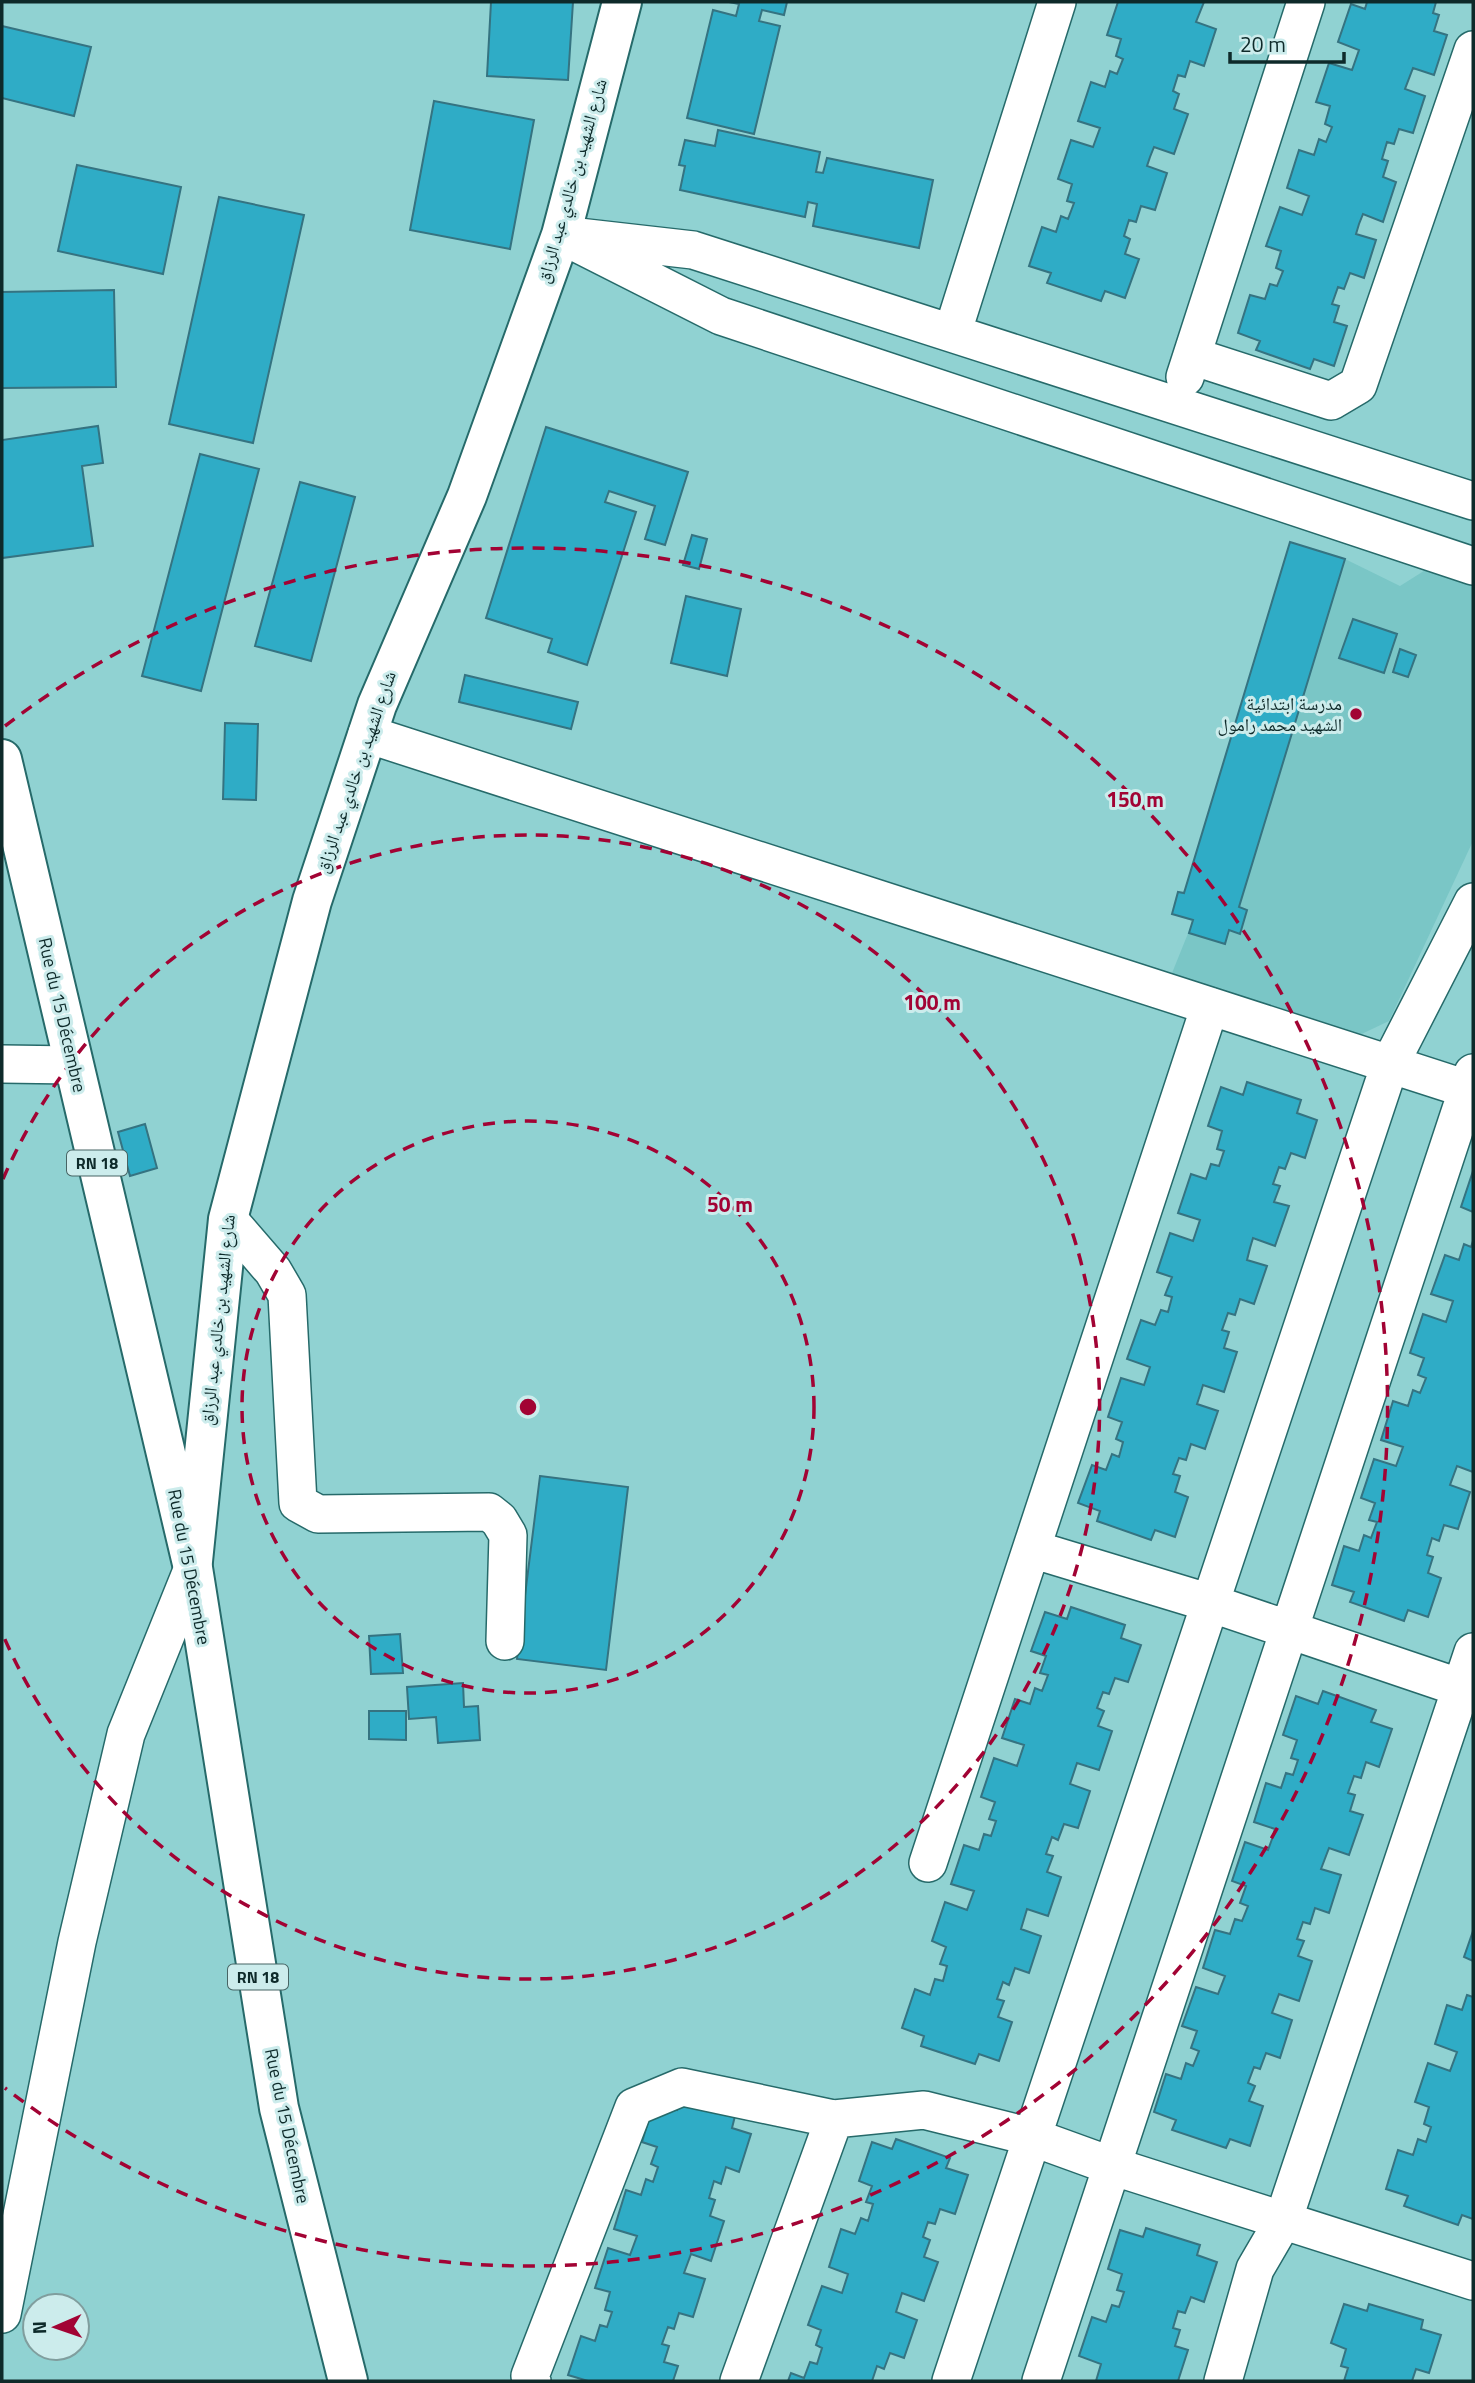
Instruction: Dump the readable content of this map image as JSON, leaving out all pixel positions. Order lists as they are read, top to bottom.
{
  "streets": {
    "main road": ["شارع الشهيد بن خالدي عبد الرزاق", "Rue du 15 Décembre", "RN 18"]
  },
  "crossings": [
    ["شارع الشهيد بن خالدي عبد الرزاق", "Rue du 15 Décembre"]
  ],
  "places": ["مدرسة ابتدائية الشهيد محمد رامول"],
  "scale_bar": "20 m",
  "north": "left",
  "rings": ["150 m", "100 m", "50 m"]
}
